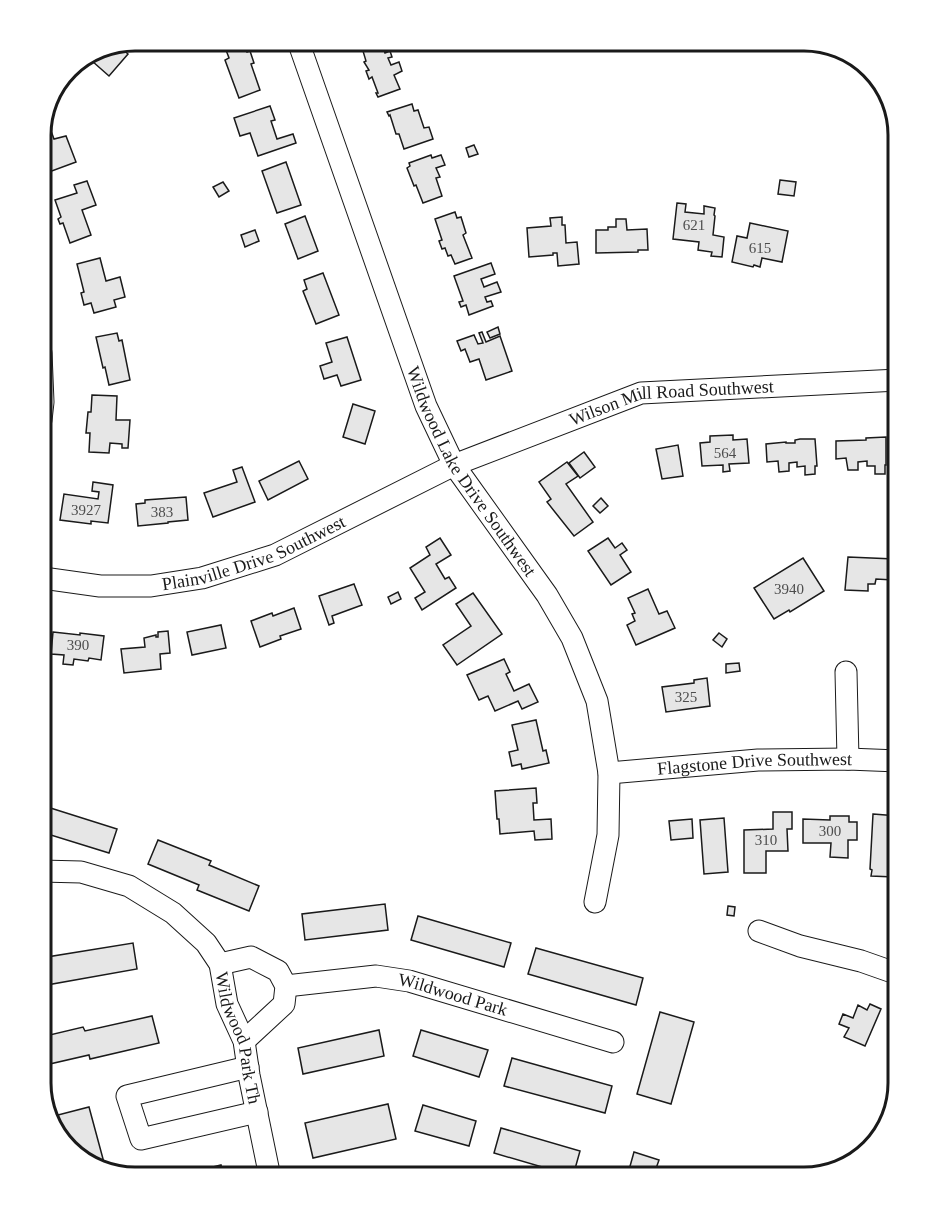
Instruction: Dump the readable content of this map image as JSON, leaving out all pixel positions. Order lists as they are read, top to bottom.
{
  "streets": {
    "street": [
      "Wilson Mill Road Southwest",
      "Wildwood Lake Drive Southwest",
      "Plainville Drive Southwest",
      "Flagstone Drive Southwest",
      "Wildwood Park",
      "Wildwood Park Th"
    ]
  },
  "crossings": [
    ["Wilson Mill Road Southwest", "Wildwood Lake Drive Southwest"],
    ["Wilson Mill Road Southwest", "Plainville Drive Southwest"],
    ["Wildwood Lake Drive Southwest", "Plainville Drive Southwest"],
    ["Wildwood Lake Drive Southwest", "Flagstone Drive Southwest"]
  ],
  "house_numbers": [
    "621",
    "615",
    "564",
    "3927",
    "383",
    "3940",
    "390",
    "325",
    "300",
    "310"
  ]
}
